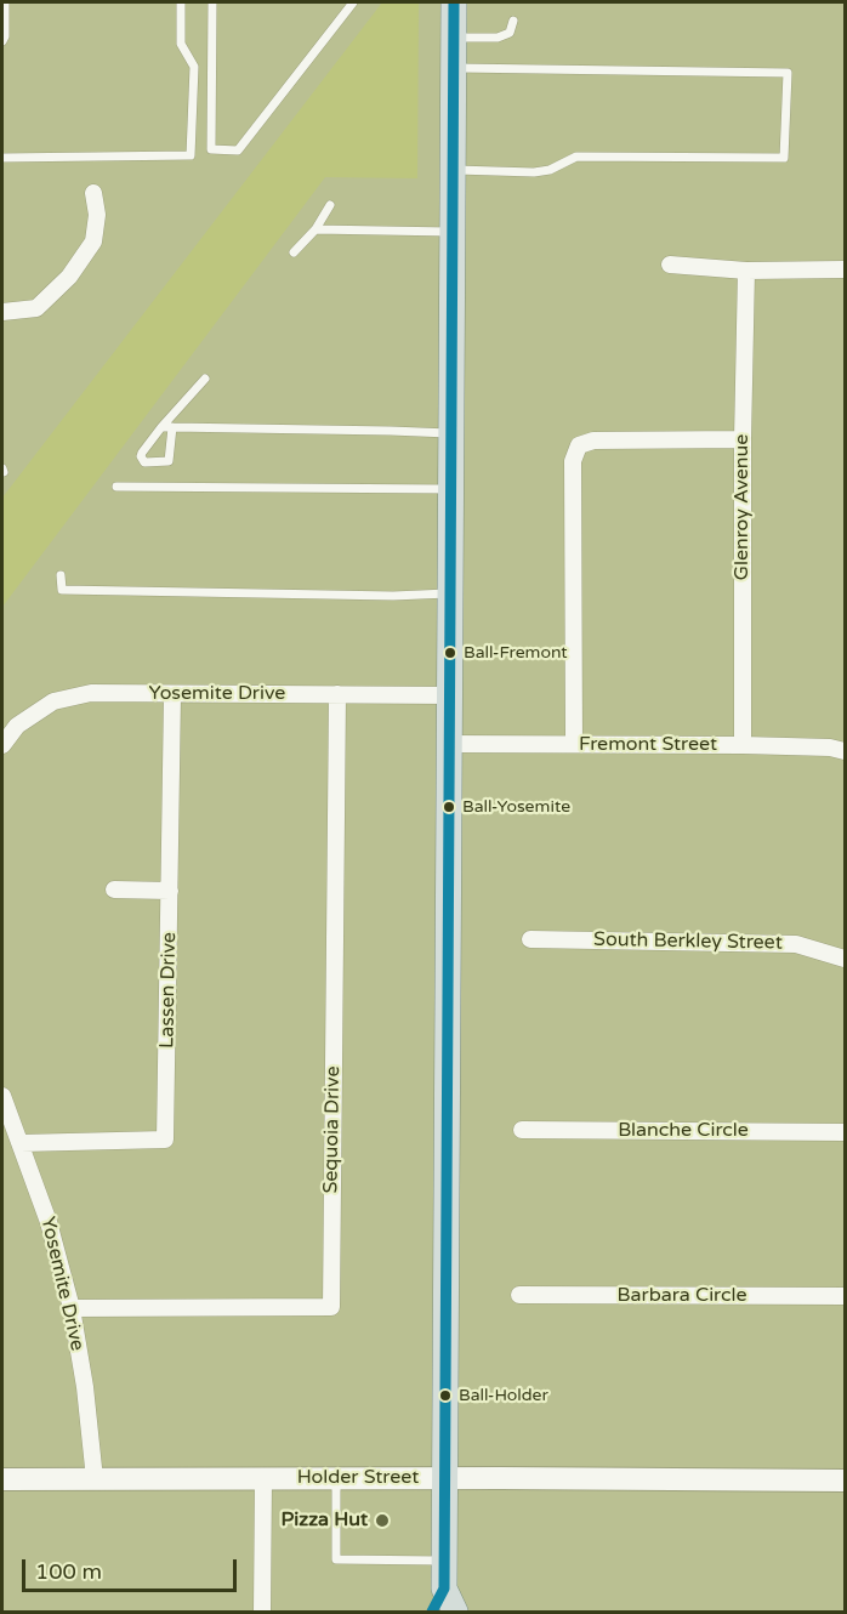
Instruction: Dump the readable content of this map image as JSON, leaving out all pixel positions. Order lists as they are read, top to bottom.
{
  "streets": {
    "street": [
      "Glenroy Avenue",
      "Yosemite Drive",
      "Fremont Street",
      "South Berkley Street",
      "Lassen Drive",
      "Sequoia Drive",
      "Blanche Circle",
      "Barbara Circle",
      "Holder Street"
    ]
  },
  "crossings": [
    ["Glenroy Avenue", "Fremont Street"],
    ["Yosemite Drive", "Lassen Drive"],
    ["Yosemite Drive", "Sequoia Drive"],
    ["Yosemite Drive", "Holder Street"]
  ],
  "places": [
    "Ball-Fremont",
    "Ball-Yosemite",
    "Ball-Holder",
    "Pizza Hut"
  ],
  "scale_bar": "100 m"
}
